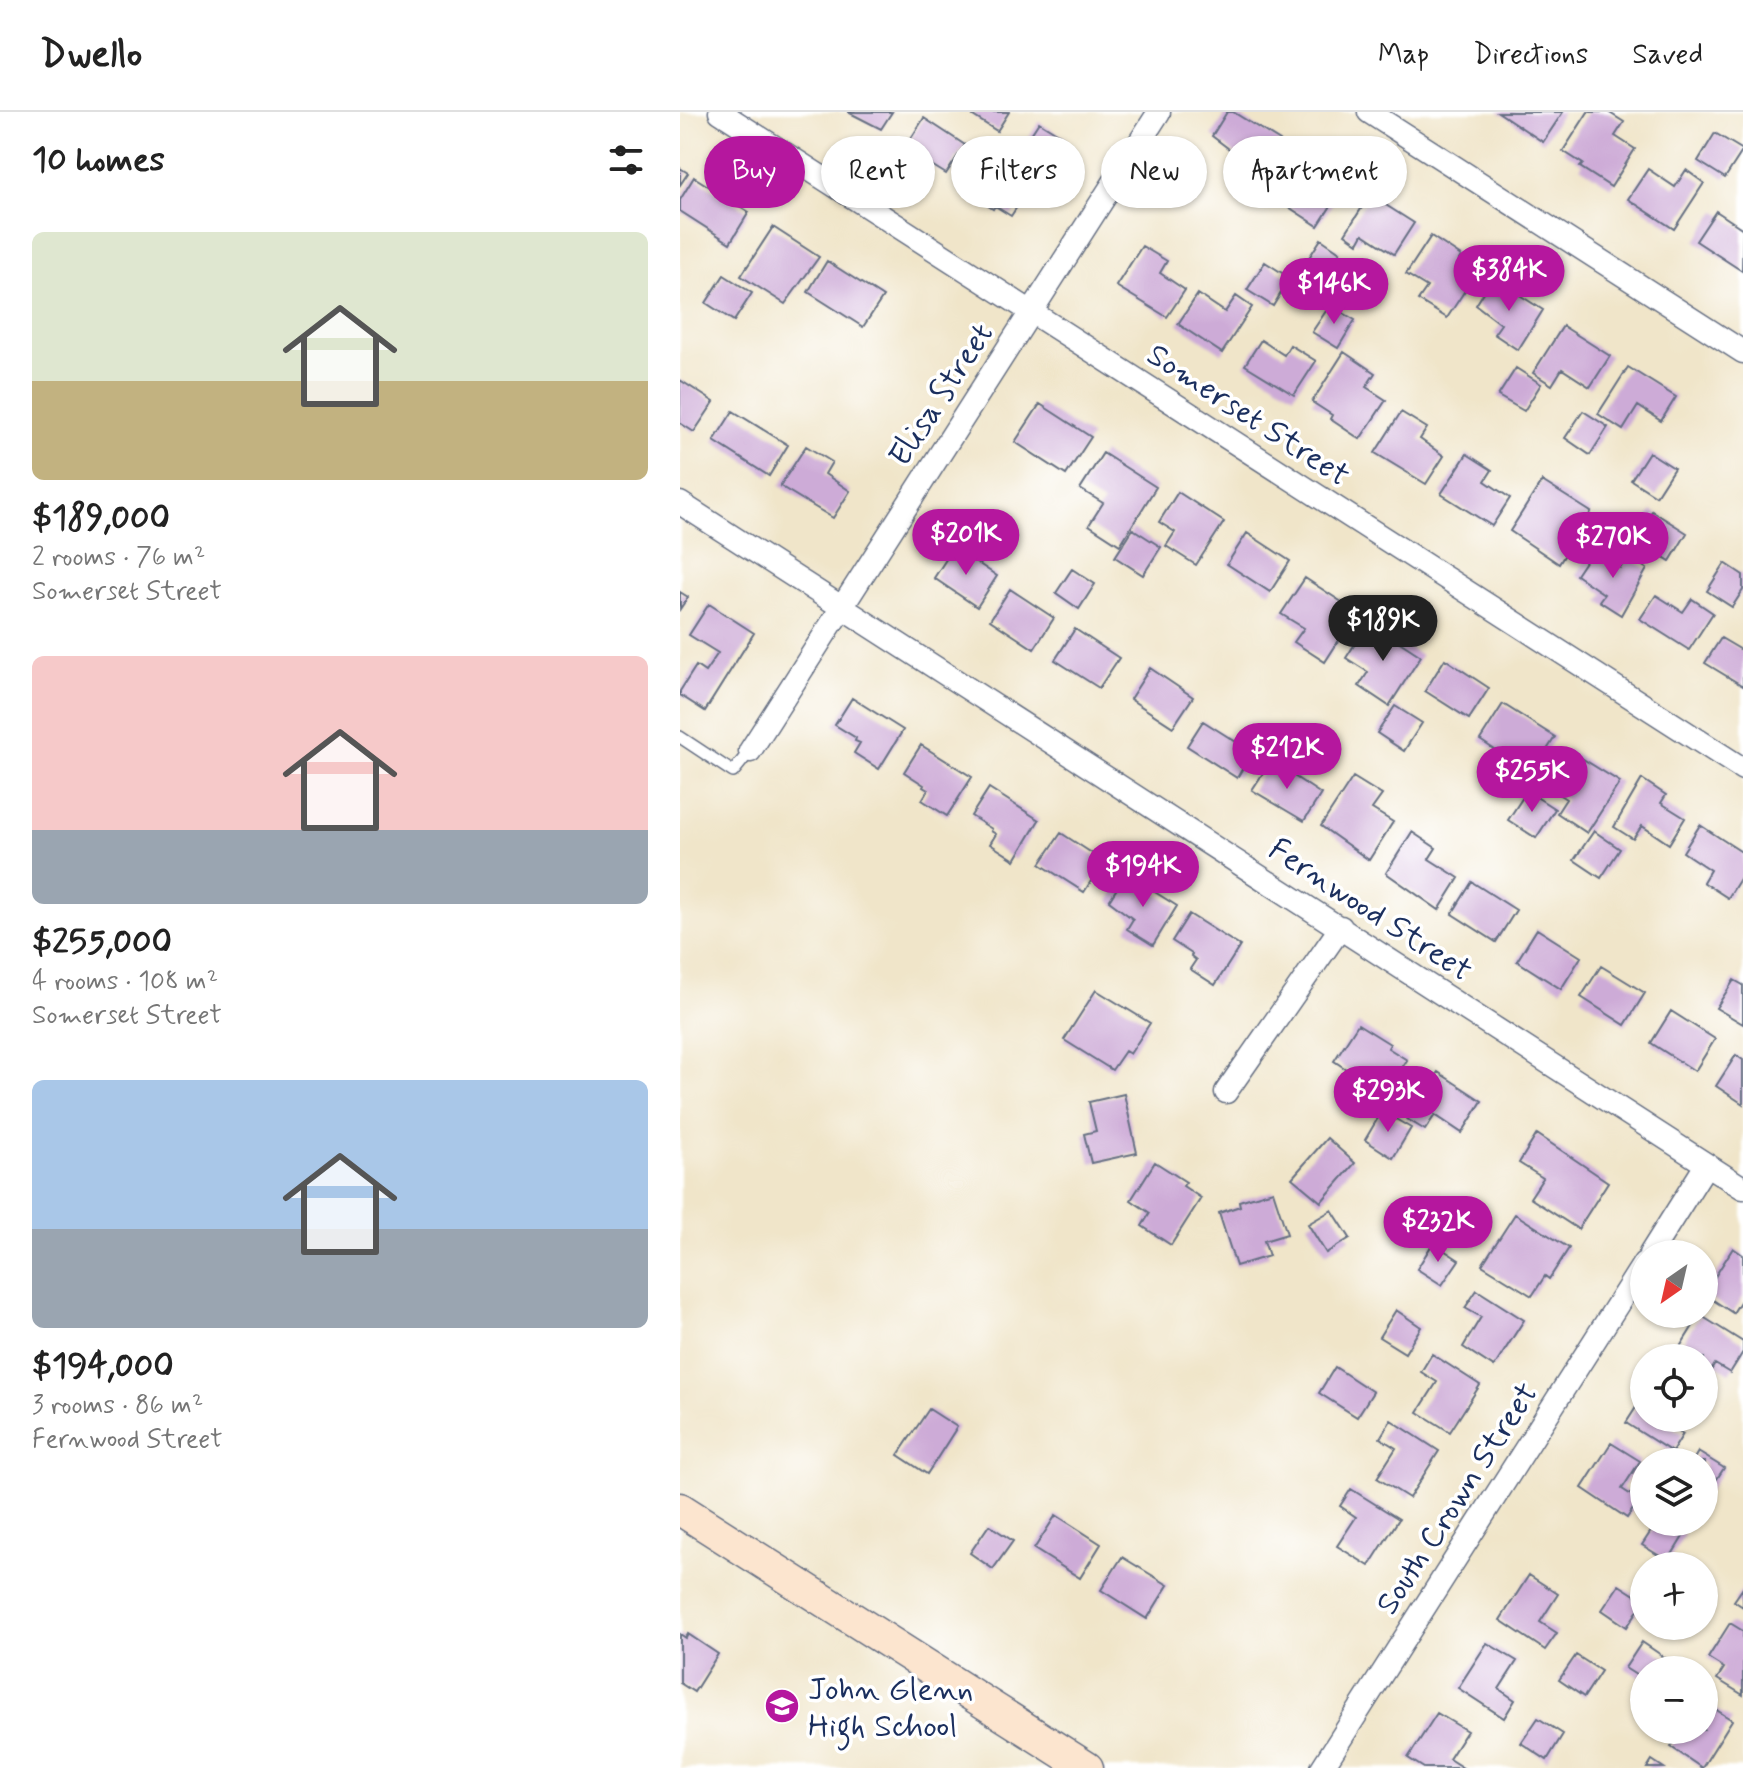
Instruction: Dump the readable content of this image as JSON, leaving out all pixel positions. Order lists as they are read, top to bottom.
{
  "streets": {
    "street": [
      "Elisa Street",
      "Somerset Street",
      "Fernwood Street",
      "South Crown Street"
    ]
  },
  "crossings": [
    ["Elisa Street", "Somerset Street"],
    ["Elisa Street", "Fernwood Street"]
  ],
  "places": {
    "school or university": ["John Glenn High School"]
  },
  "north": "bottom left",
  "page": {
    "header": "Dwello",
    "nav": ["Map", "Directions", "Saved"],
    "heading": "10 homes",
    "chip": [
      "Buy",
      "Rent",
      "Filters",
      "New",
      "Apartment"
    ],
    "list": [
      {
        "name": "$189,000",
        "note": "2 rooms · 76 m² · Somerset Street"
      },
      {
        "name": "$255,000",
        "note": "4 rooms · 108 m² · Somerset Street"
      },
      {
        "name": "$194,000",
        "note": "3 rooms · 86 m² · Fernwood Street"
      }
    ],
    "price": [
      "$384K",
      "$146K",
      "$201K",
      "$270K",
      "$189K",
      "$212K",
      "$255K",
      "$194K",
      "$293K",
      "$232K"
    ],
    "map_buttons": ["+", "−"]
  }
}
